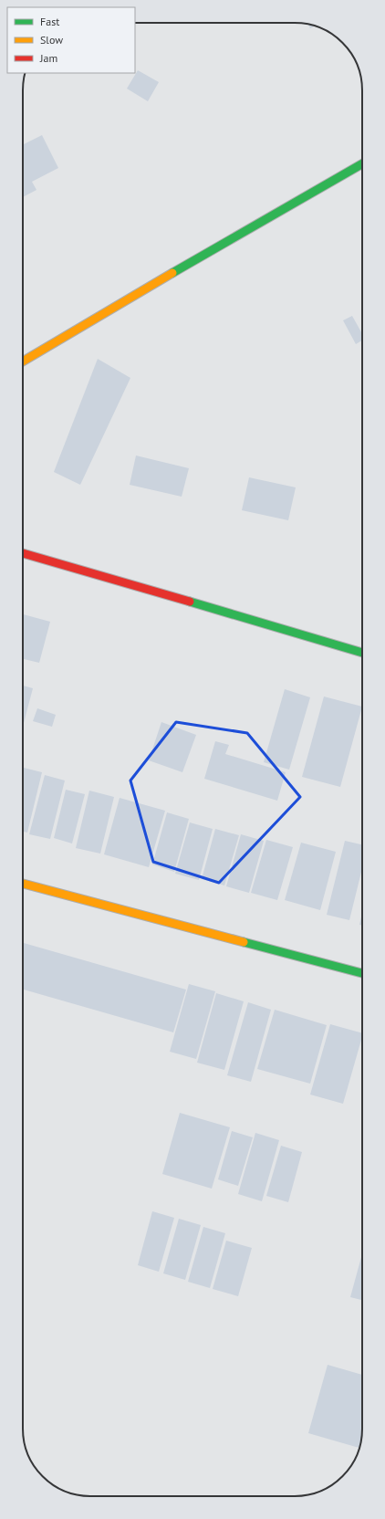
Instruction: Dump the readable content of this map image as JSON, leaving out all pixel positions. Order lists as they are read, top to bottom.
{
  "legend": ["Fast", "Slow", "Jam"]
}
